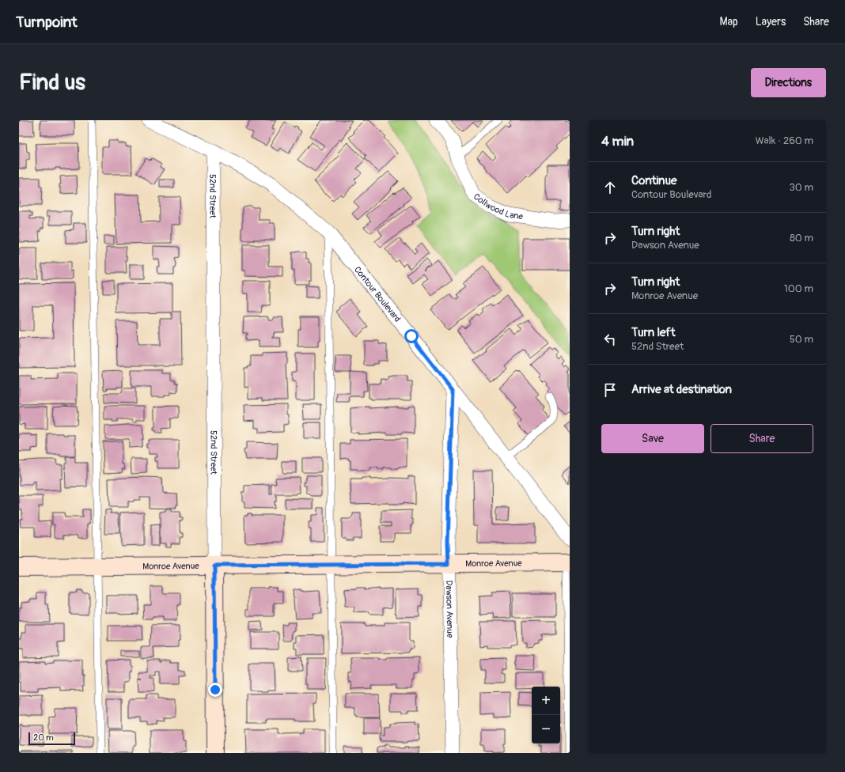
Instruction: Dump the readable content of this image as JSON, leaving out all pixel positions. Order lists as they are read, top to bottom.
{
  "streets": {
    "street": [
      "52nd Street",
      "Collwood Lane",
      "Contour Boulevard",
      "Monroe Avenue",
      "Dawson Avenue"
    ]
  },
  "crossings": [
    ["52nd Street", "Contour Boulevard"],
    ["52nd Street", "Monroe Avenue"],
    ["Contour Boulevard", "Dawson Avenue"],
    ["Monroe Avenue", "Dawson Avenue"]
  ],
  "scale_bar": "20 m",
  "page": {
    "header": "Turnpoint",
    "nav": ["Map", "Layers", "Share"],
    "buttons": [
      "Directions",
      ["Save", "Share"]
    ],
    "title": "Find us",
    "heading": ["4 min", "Walk · 260 m"],
    "list": [
      ["Continue", "Contour Boulevard", "30 m"],
      ["Turn right", "Dawson Avenue", "80 m"],
      ["Turn right", "Monroe Avenue", "100 m"],
      ["Turn left", "52nd Street", "50 m"],
      "Arrive at destination"
    ],
    "map_buttons": ["+", "−"],
    "scale": "20 m"
  }
}
